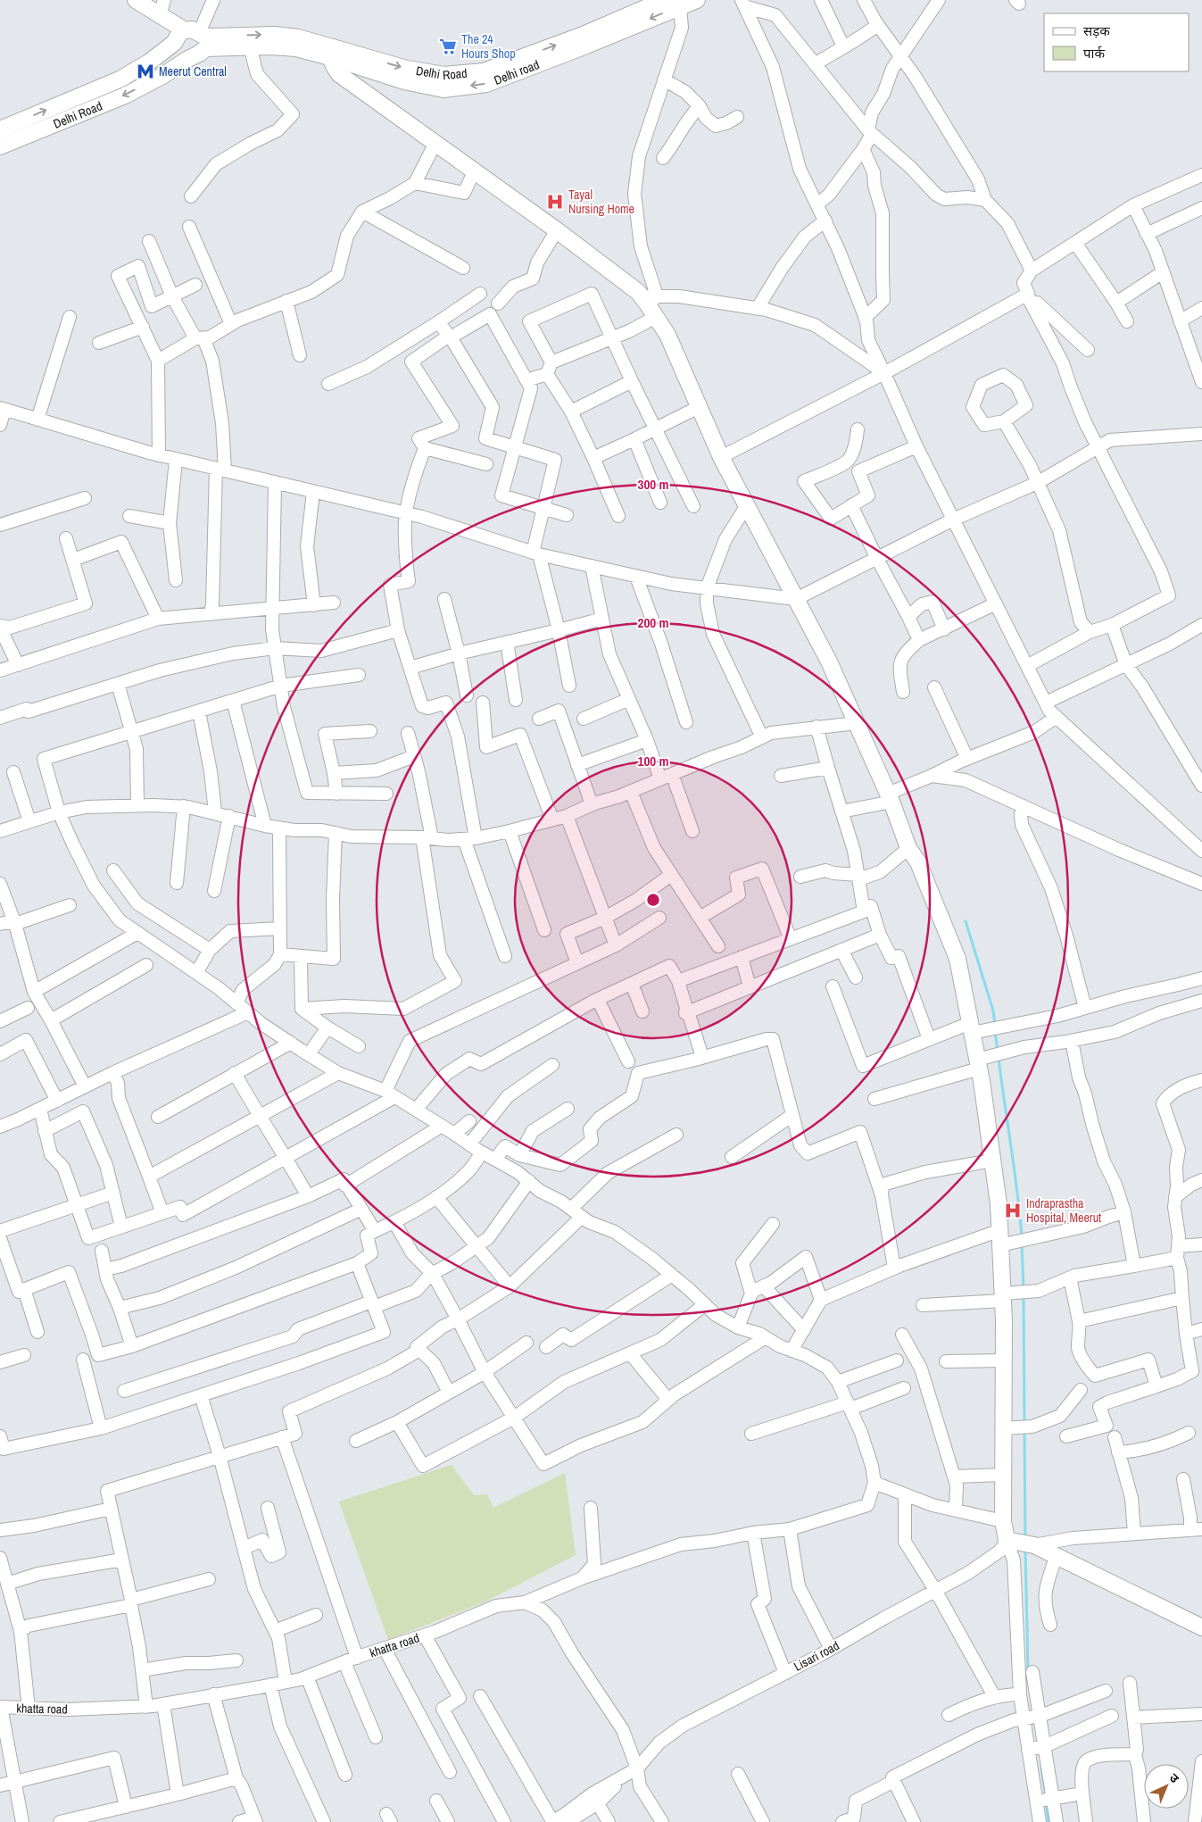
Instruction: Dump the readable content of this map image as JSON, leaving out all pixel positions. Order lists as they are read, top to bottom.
{
  "streets": {
    "main road": ["Delhi Road", "Delhi road"],
    "street": ["khatta road", "Lisari road"]
  },
  "crossings": [
    ["Delhi Road", "Delhi road"]
  ],
  "one_way": ["Delhi road"],
  "places": {
    "supermarket": ["The 24 Hours Shop"],
    "metro station": ["Meerut Central"],
    "hospital": ["Tayal Nursing Home", "Indraprastha Hospital, Meerut"]
  },
  "legend": ["सड़क", "पार्क"],
  "north": "top right",
  "rings": ["300 m", "200 m", "100 m"]
}
